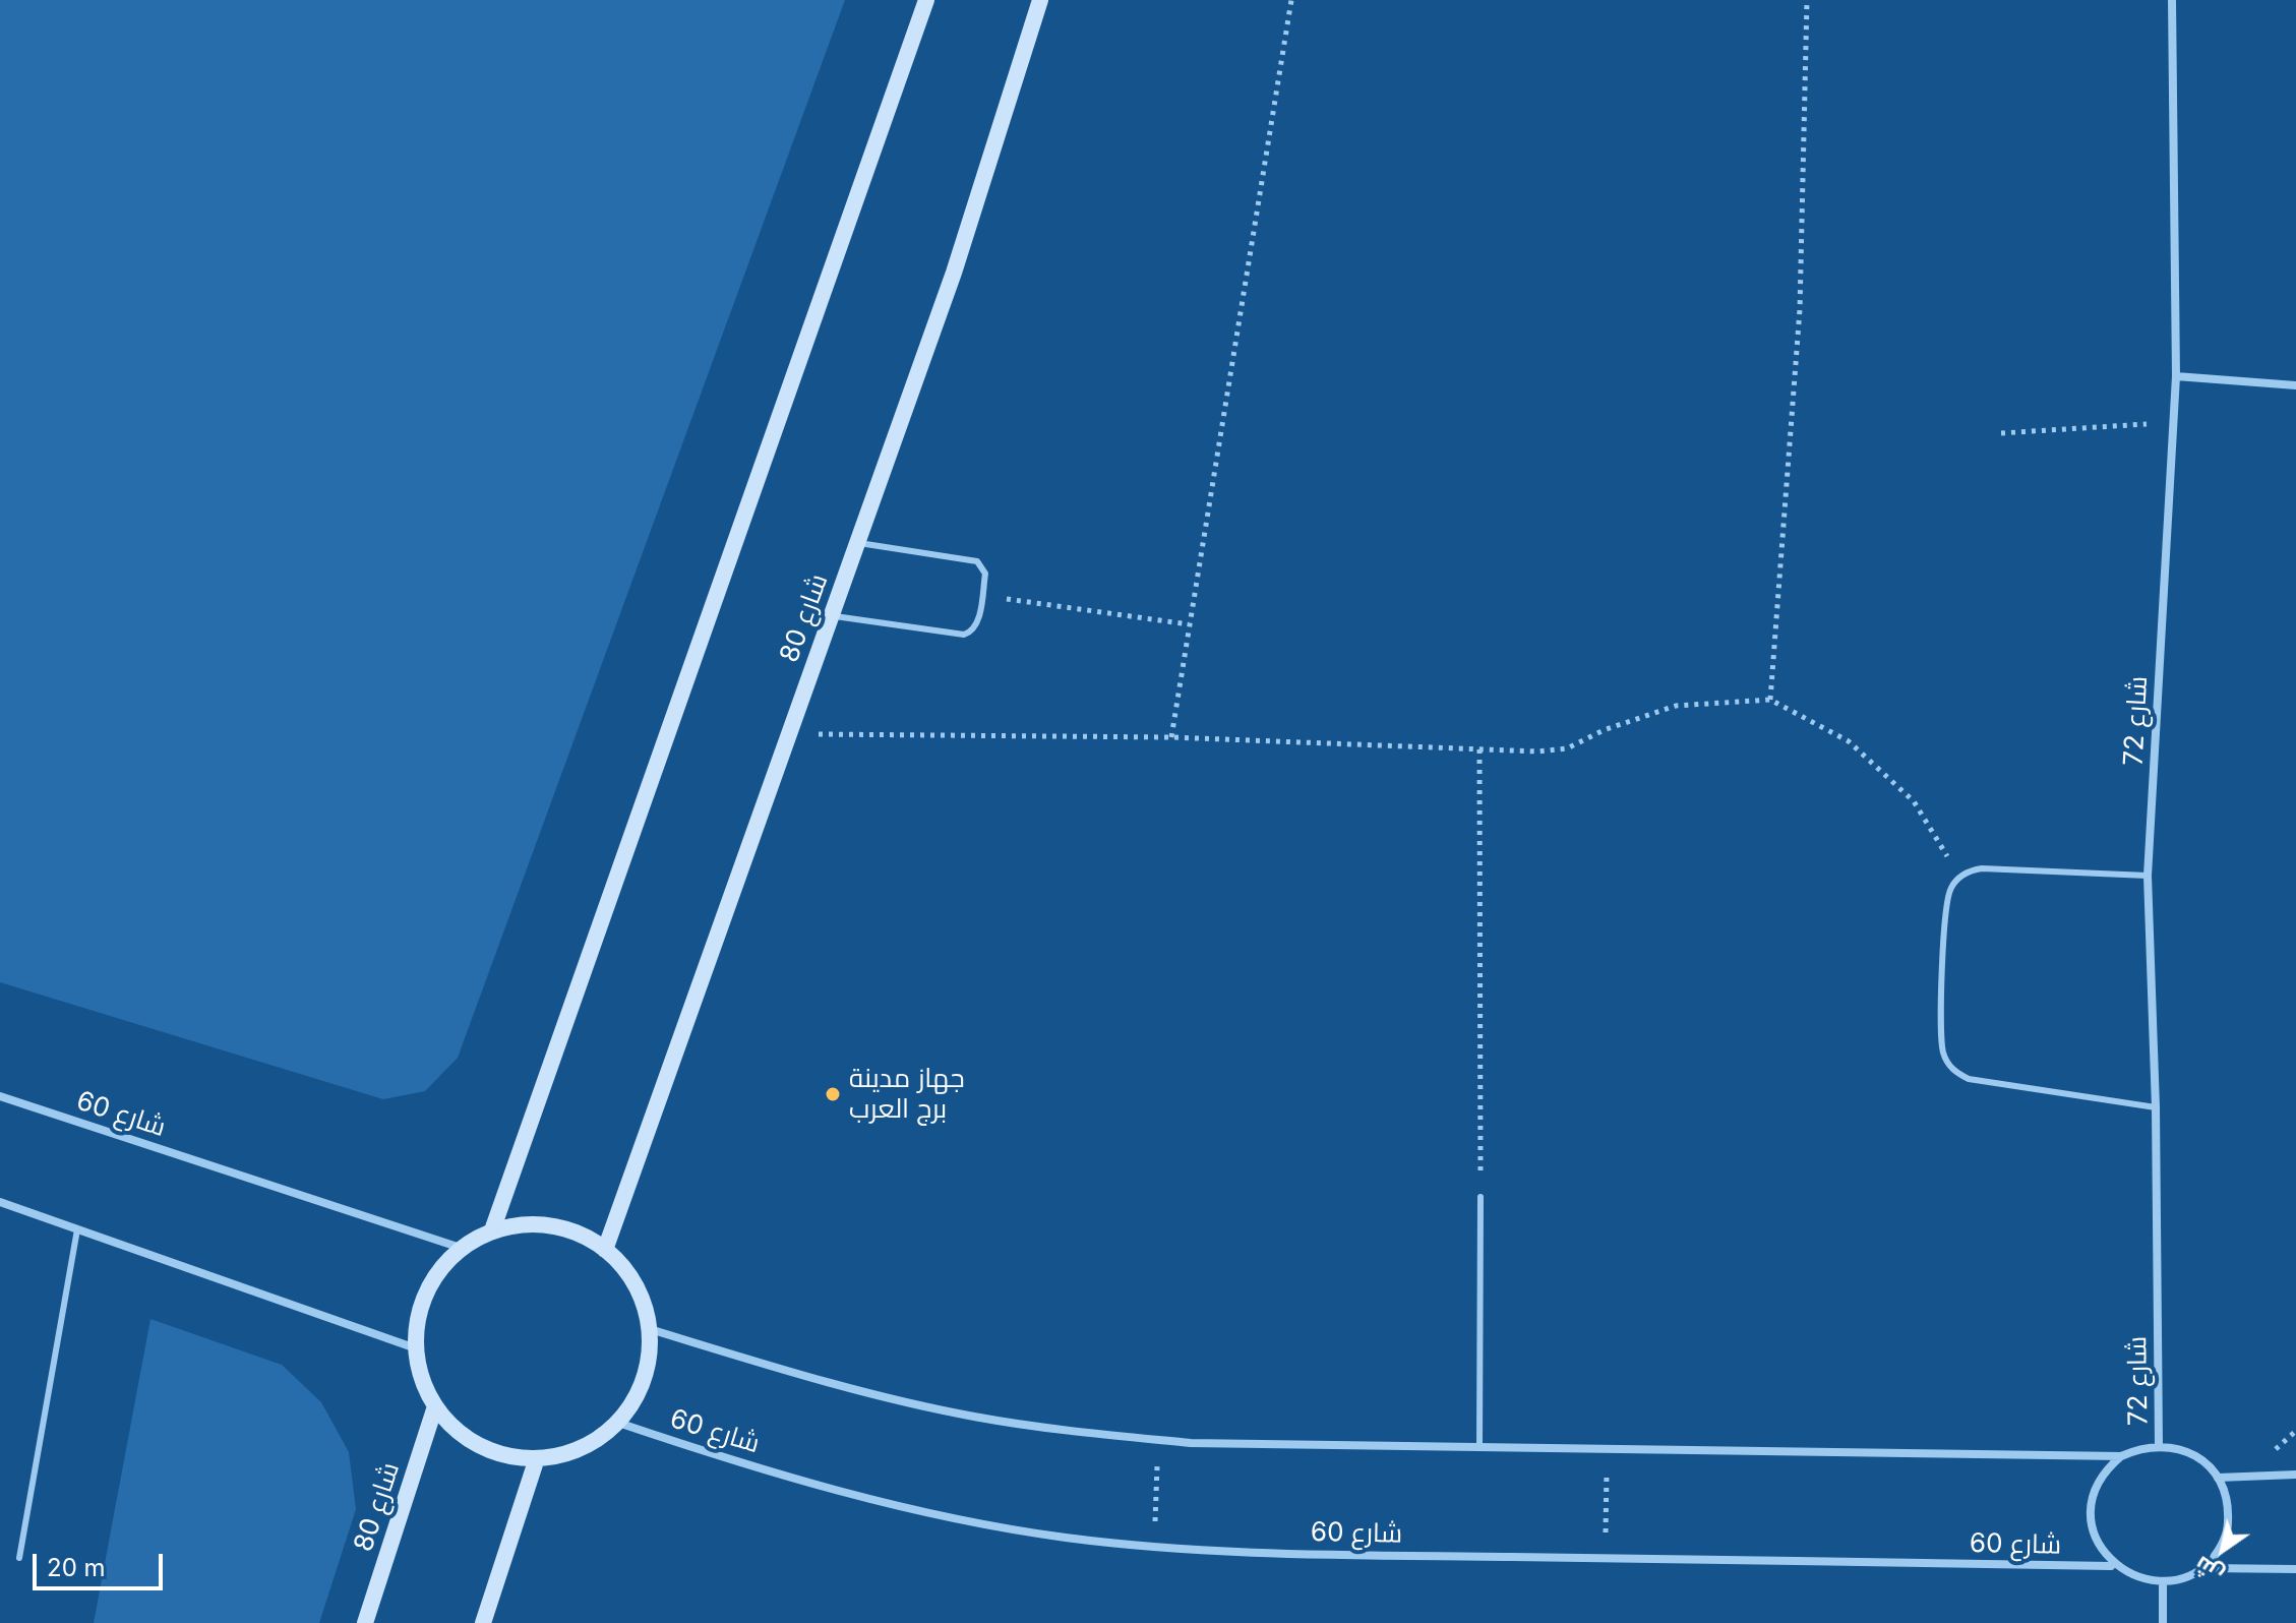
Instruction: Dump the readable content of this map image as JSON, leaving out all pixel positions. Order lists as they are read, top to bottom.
{
  "streets": {
    "street": ["شارع 80", "شارع 72", "شارع 60"]
  },
  "crossings": [
    ["شارع 80", "شارع 60"],
    ["شارع 72", "شارع 60"]
  ],
  "places": ["جهاز مدينة برج العرب"],
  "scale_bar": "20 m",
  "north": "bottom left"
}
